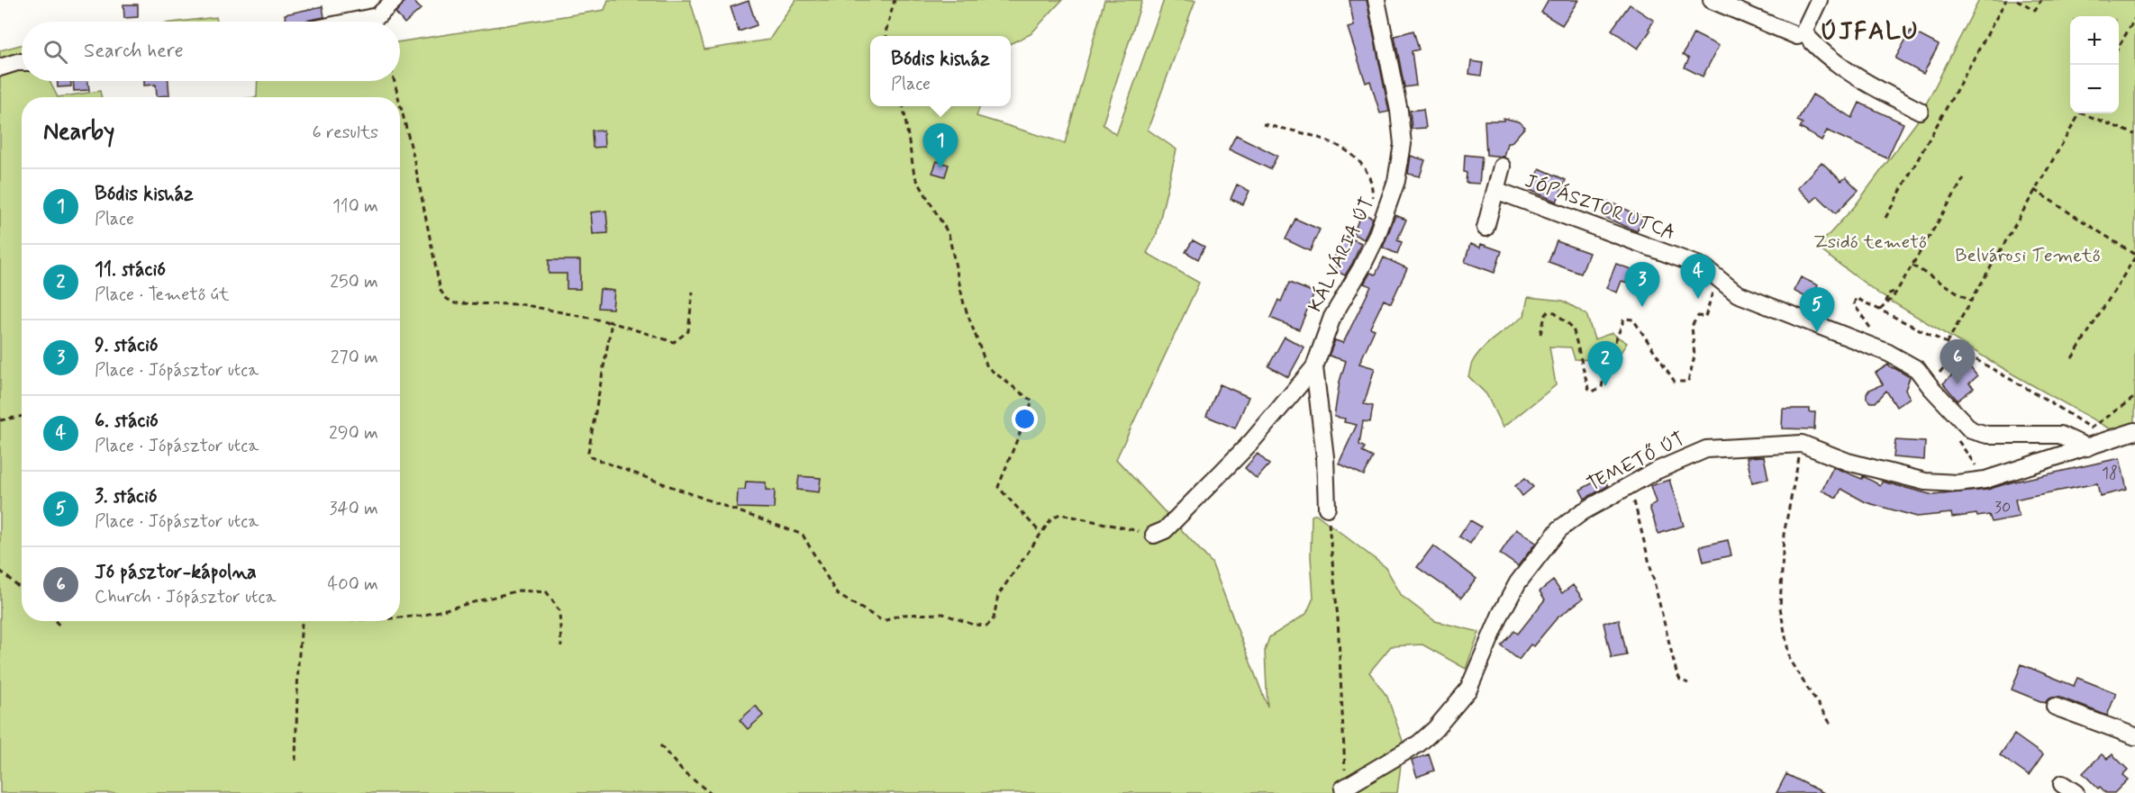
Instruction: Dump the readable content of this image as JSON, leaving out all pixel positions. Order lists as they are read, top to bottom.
{
  "streets": {
    "street": ["JÓPÁSZTOR UTCA", "KÁLVÁRIA ÚT", "TEMETŐ ÚT"]
  },
  "crossings": [
    ["JÓPÁSZTOR UTCA", "TEMETŐ ÚT"]
  ],
  "districts": ["ÚJFALU"],
  "parks": ["Zsidó temető", "Belvárosi Temető"],
  "house_numbers": ["18", "30"],
  "page": {
    "map_buttons": ["+", "−"],
    "search": "Search here",
    "popup": ["Bódis kisház", "Place"],
    "heading": ["Nearby", "6 results"],
    "pins": [
      "1",
      "4",
      "3",
      "5",
      "6",
      "2"
    ],
    "list": [
      {
        "mark": "1",
        "name": "Bódis kisház",
        "note": "Place",
        "value": "110 m"
      },
      {
        "mark": "2",
        "name": "11. stáció",
        "note": "Place · Temető út",
        "value": "250 m"
      },
      {
        "mark": "3",
        "name": "9. stáció",
        "note": "Place · Jópásztor utca",
        "value": "270 m"
      },
      {
        "mark": "4",
        "name": "6. stáció",
        "note": "Place · Jópásztor utca",
        "value": "290 m"
      },
      {
        "mark": "5",
        "name": "3. stáció",
        "note": "Place · Jópásztor utca",
        "value": "340 m"
      },
      {
        "mark": "6",
        "name": "Jó pásztor-kápolna",
        "note": "Church · Jópásztor utca",
        "value": "400 m"
      }
    ]
  }
}
